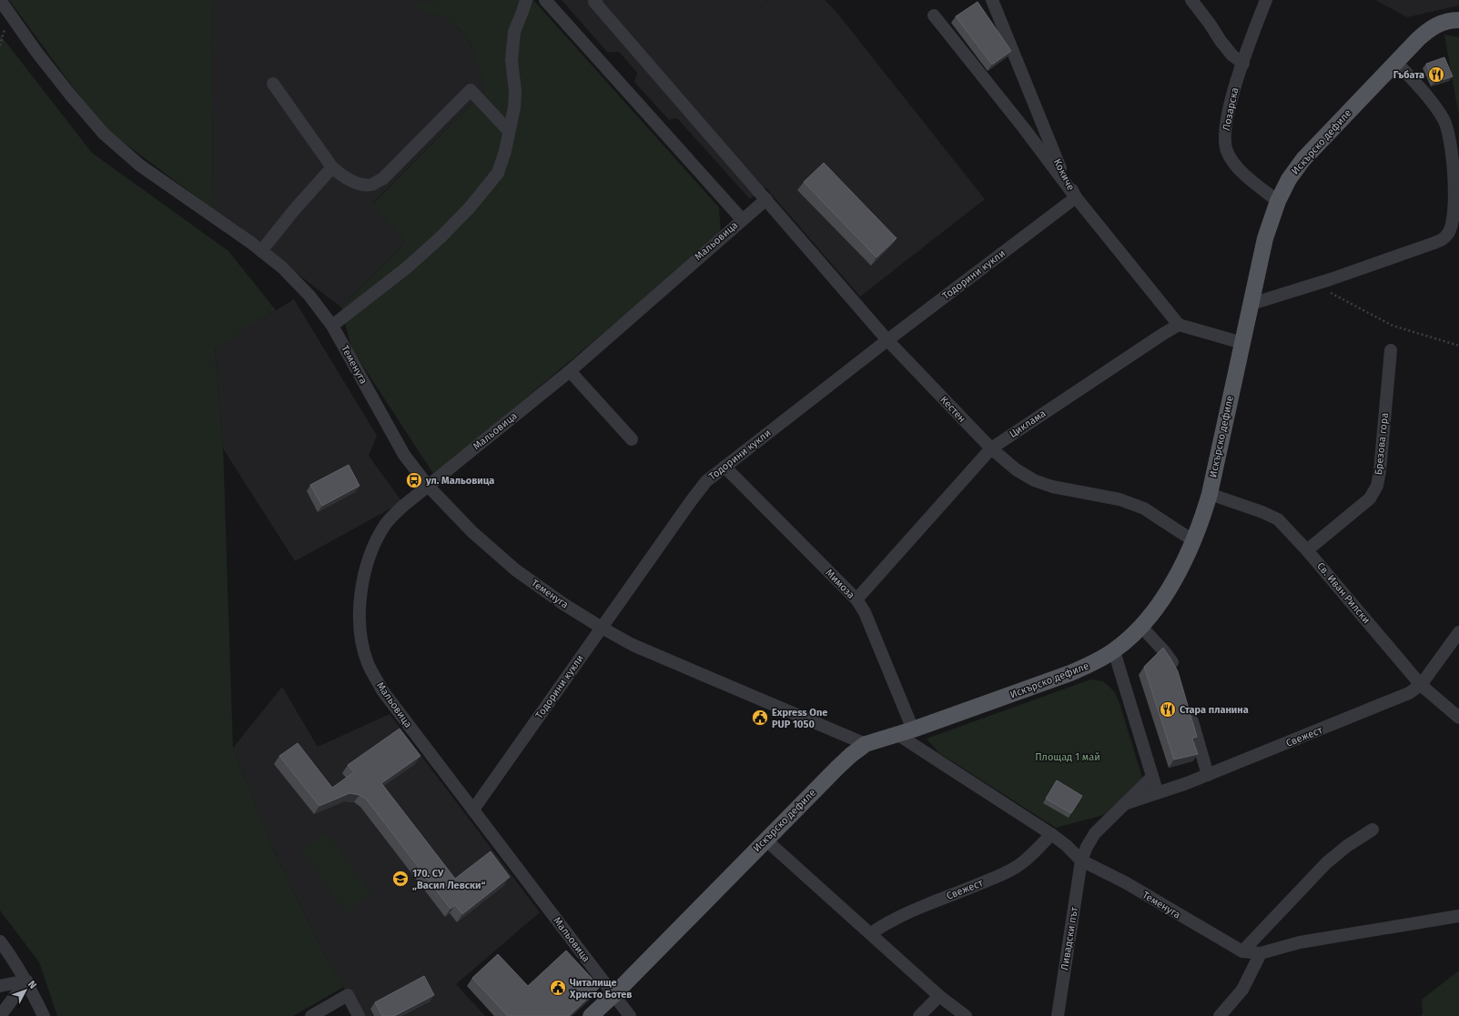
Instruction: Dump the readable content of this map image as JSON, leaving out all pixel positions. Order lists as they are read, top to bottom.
{
  "streets": {
    "main road": ["Искърско дефиле"],
    "street": [
      "Лозарска",
      "Кокиче",
      "Мальовица",
      "Тодорини кукли",
      "Теменуга",
      "Кестен",
      "Циклама",
      "Брезова гора",
      "Мимоза",
      "Св. Иван Рилски",
      "Свежест",
      "Ливадски път"
    ]
  },
  "crossings": [
    ["Лозарска", "Искърско дефиле"],
    ["Искърско дефиле", "Мальовица"],
    ["Искърско дефиле", "Теменуга"],
    ["Искърско дефиле", "Кестен"],
    ["Искърско дефиле", "Мимоза"],
    ["Искърско дефиле", "Св. Иван Рилски"],
    ["Кокиче", "Тодорини кукли"],
    ["Кокиче", "Циклама"],
    ["Мальовица", "Тодорини кукли"],
    ["Мальовица", "Теменуга"],
    ["Мальовица", "Кестен"],
    ["Тодорини кукли", "Теменуга"],
    ["Тодорини кукли", "Кестен"],
    ["Тодорини кукли", "Мимоза"],
    ["Теменуга", "Мимоза"],
    ["Теменуга", "Свежест"],
    ["Теменуга", "Ливадски път"],
    ["Кестен", "Циклама"],
    ["Циклама", "Мимоза"],
    ["Брезова гора", "Св. Иван Рилски"],
    ["Св. Иван Рилски", "Свежест"],
    ["Свежест", "Ливадски път"]
  ],
  "parks": ["Площад 1 май"],
  "places": {
    "restaurant": ["Гъбата", "Стара планина"],
    "bus stop": ["ул. Мальовица"],
    "public building": ["Express One PUP 1050", "Читалище Христо Ботев"],
    "school or university": ["170. СУ „Васил Левски“"]
  },
  "north": "top right"
}
